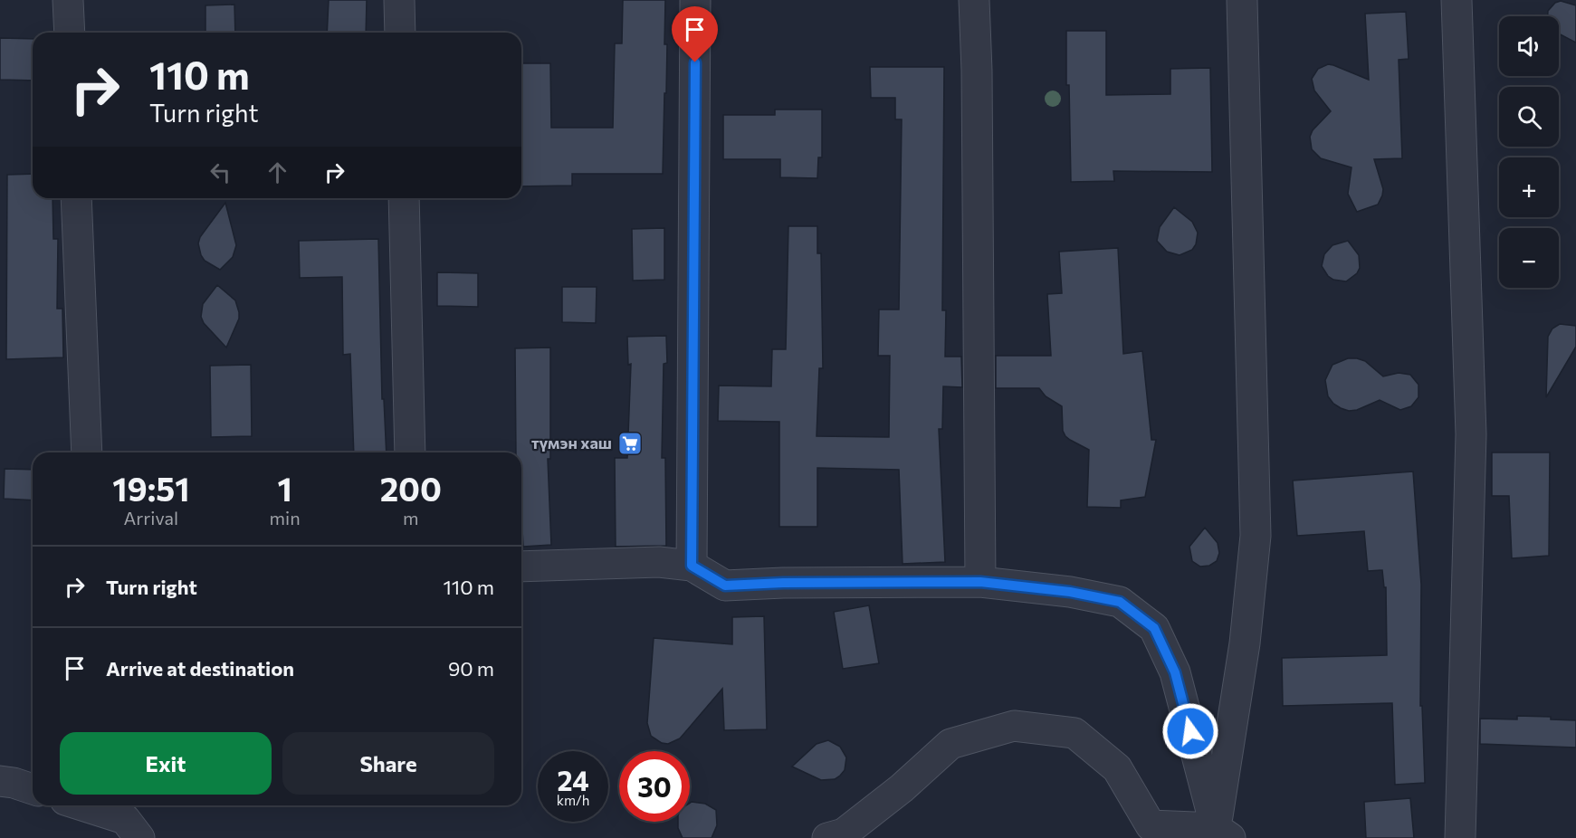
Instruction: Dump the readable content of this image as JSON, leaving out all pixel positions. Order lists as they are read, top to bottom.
{
  "places": {
    "supermarket": ["түмэн хаш"]
  },
  "page": {
    "map_buttons": ["+", "−"],
    "turn": ["110 m", "Turn right"],
    "eta": [
      "19:51",
      "Arrival",
      "1",
      "min",
      "200",
      "m"
    ],
    "list": [
      {
        "name": "Turn right",
        "value": "110 m"
      },
      {
        "name": "Arrive at destination",
        "value": "90 m"
      }
    ],
    "buttons": ["Exit", "Share"],
    "speed": "24 km/h",
    "limit": "30"
  }
}
